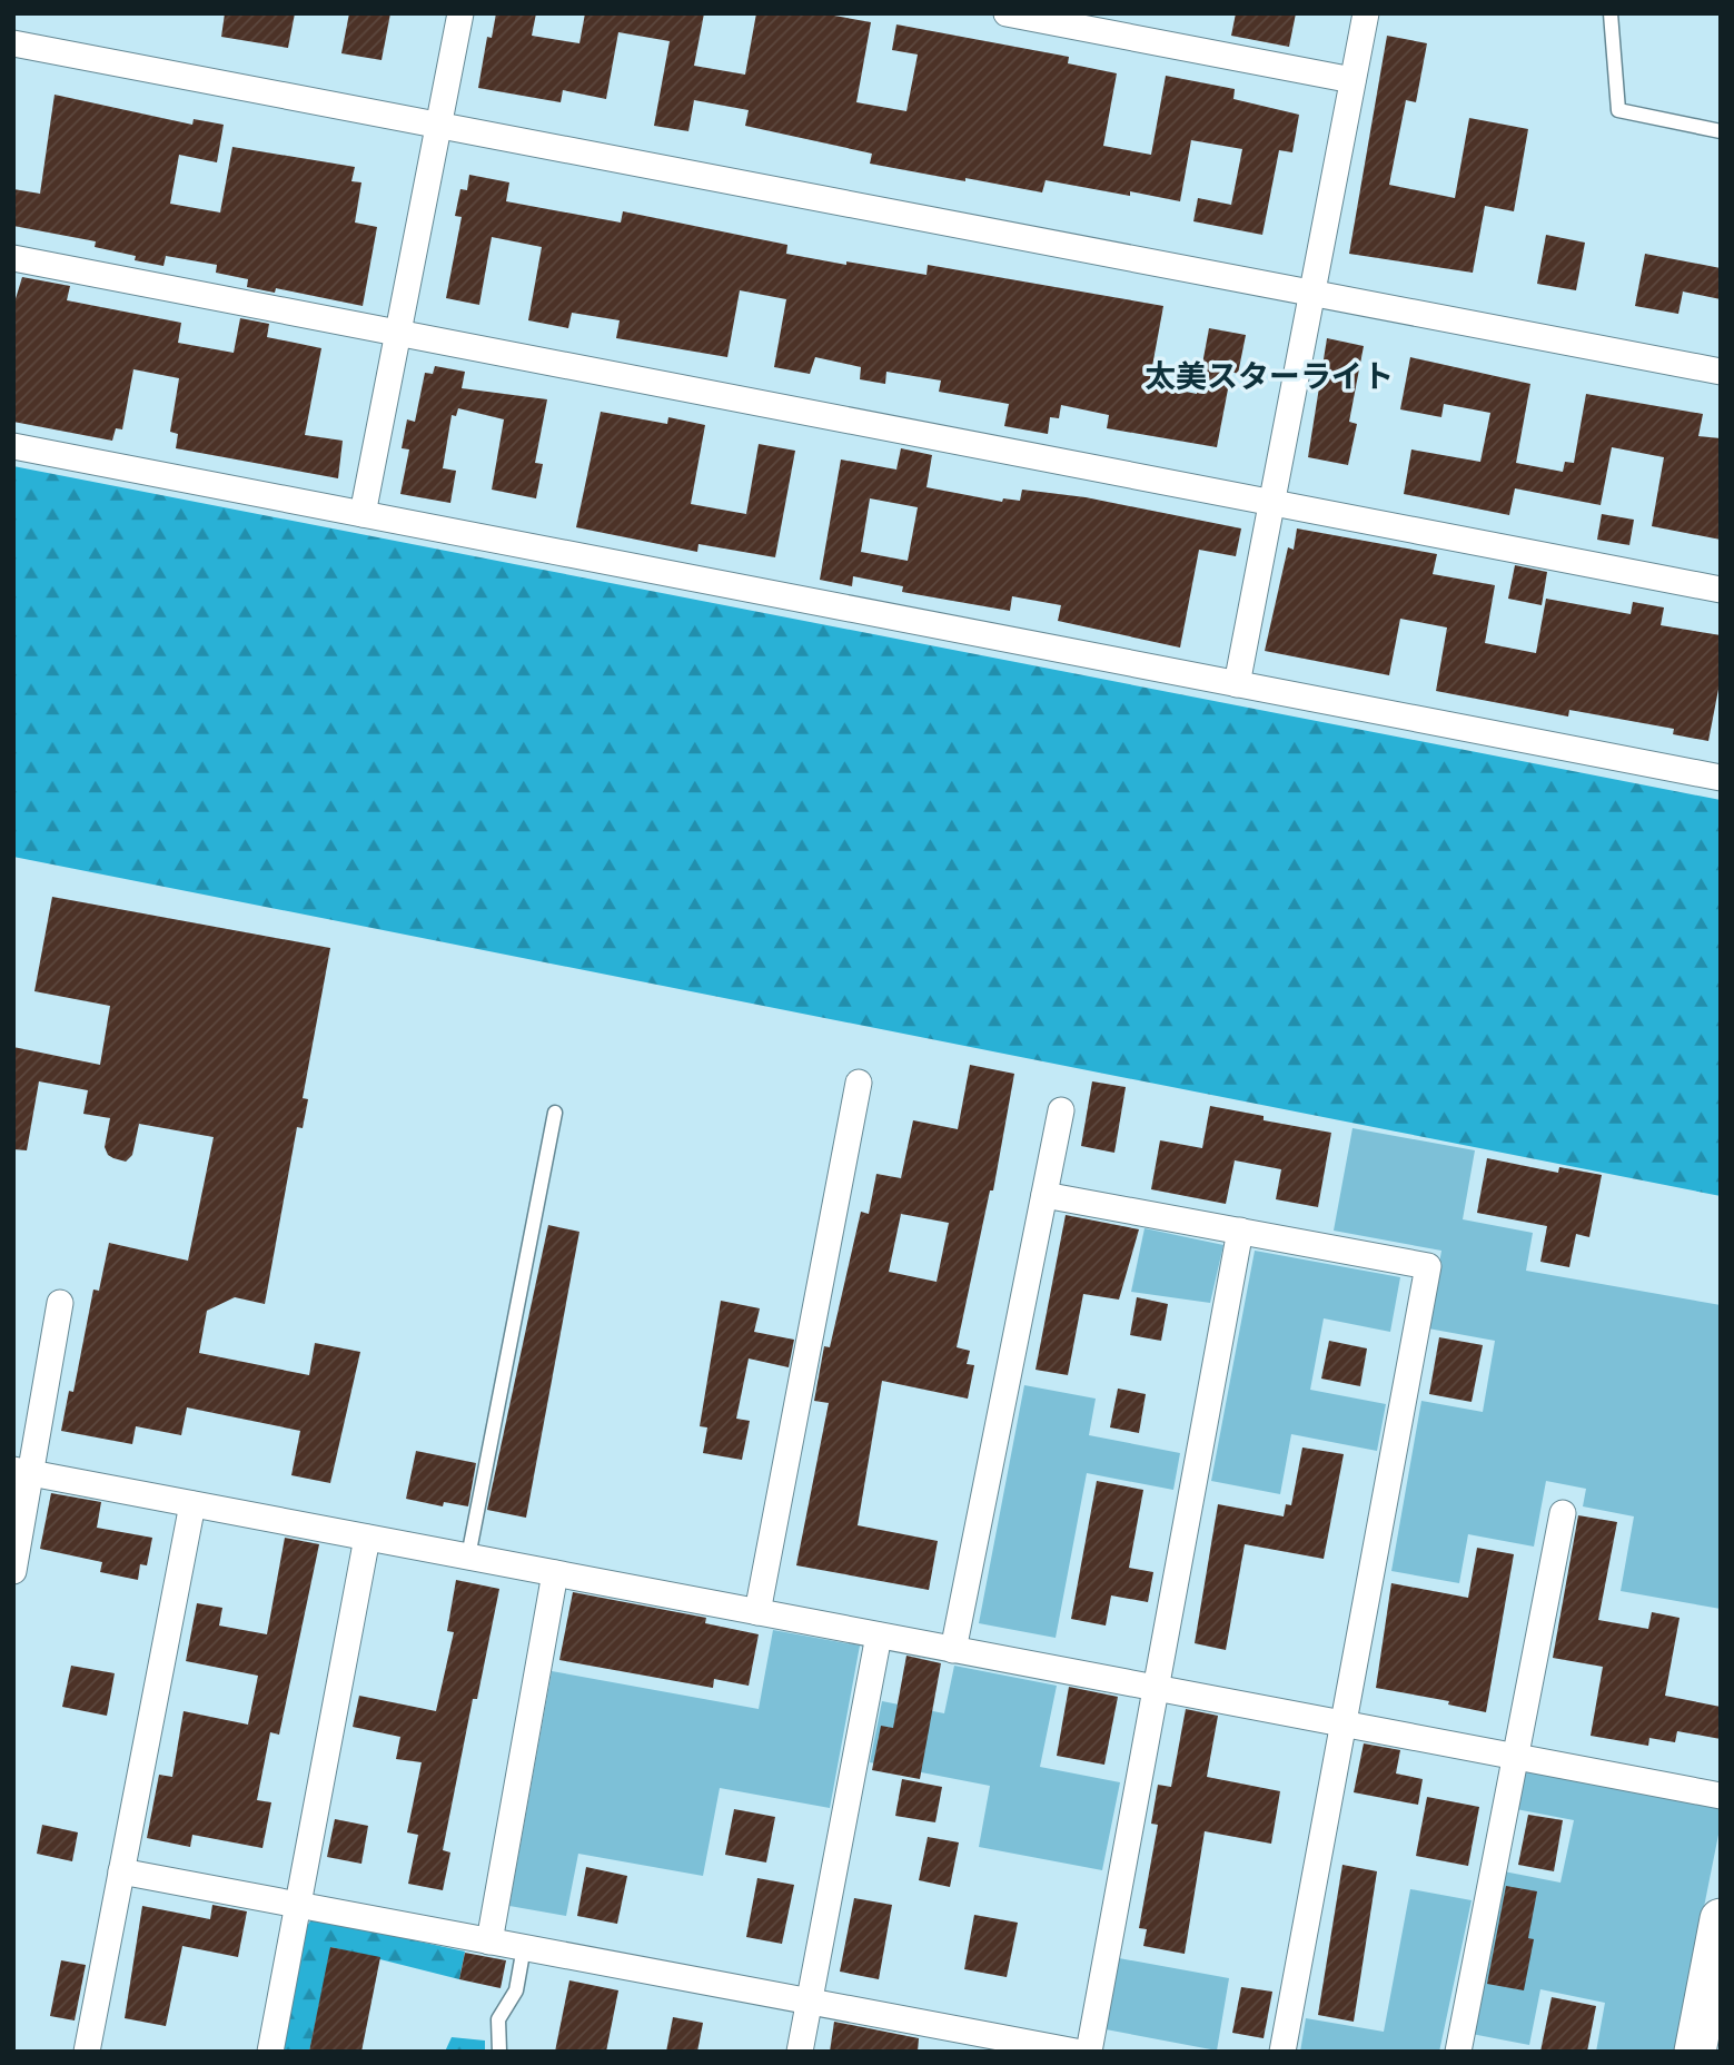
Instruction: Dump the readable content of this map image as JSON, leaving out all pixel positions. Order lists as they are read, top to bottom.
{
  "districts": ["太美スターライト"]
}
